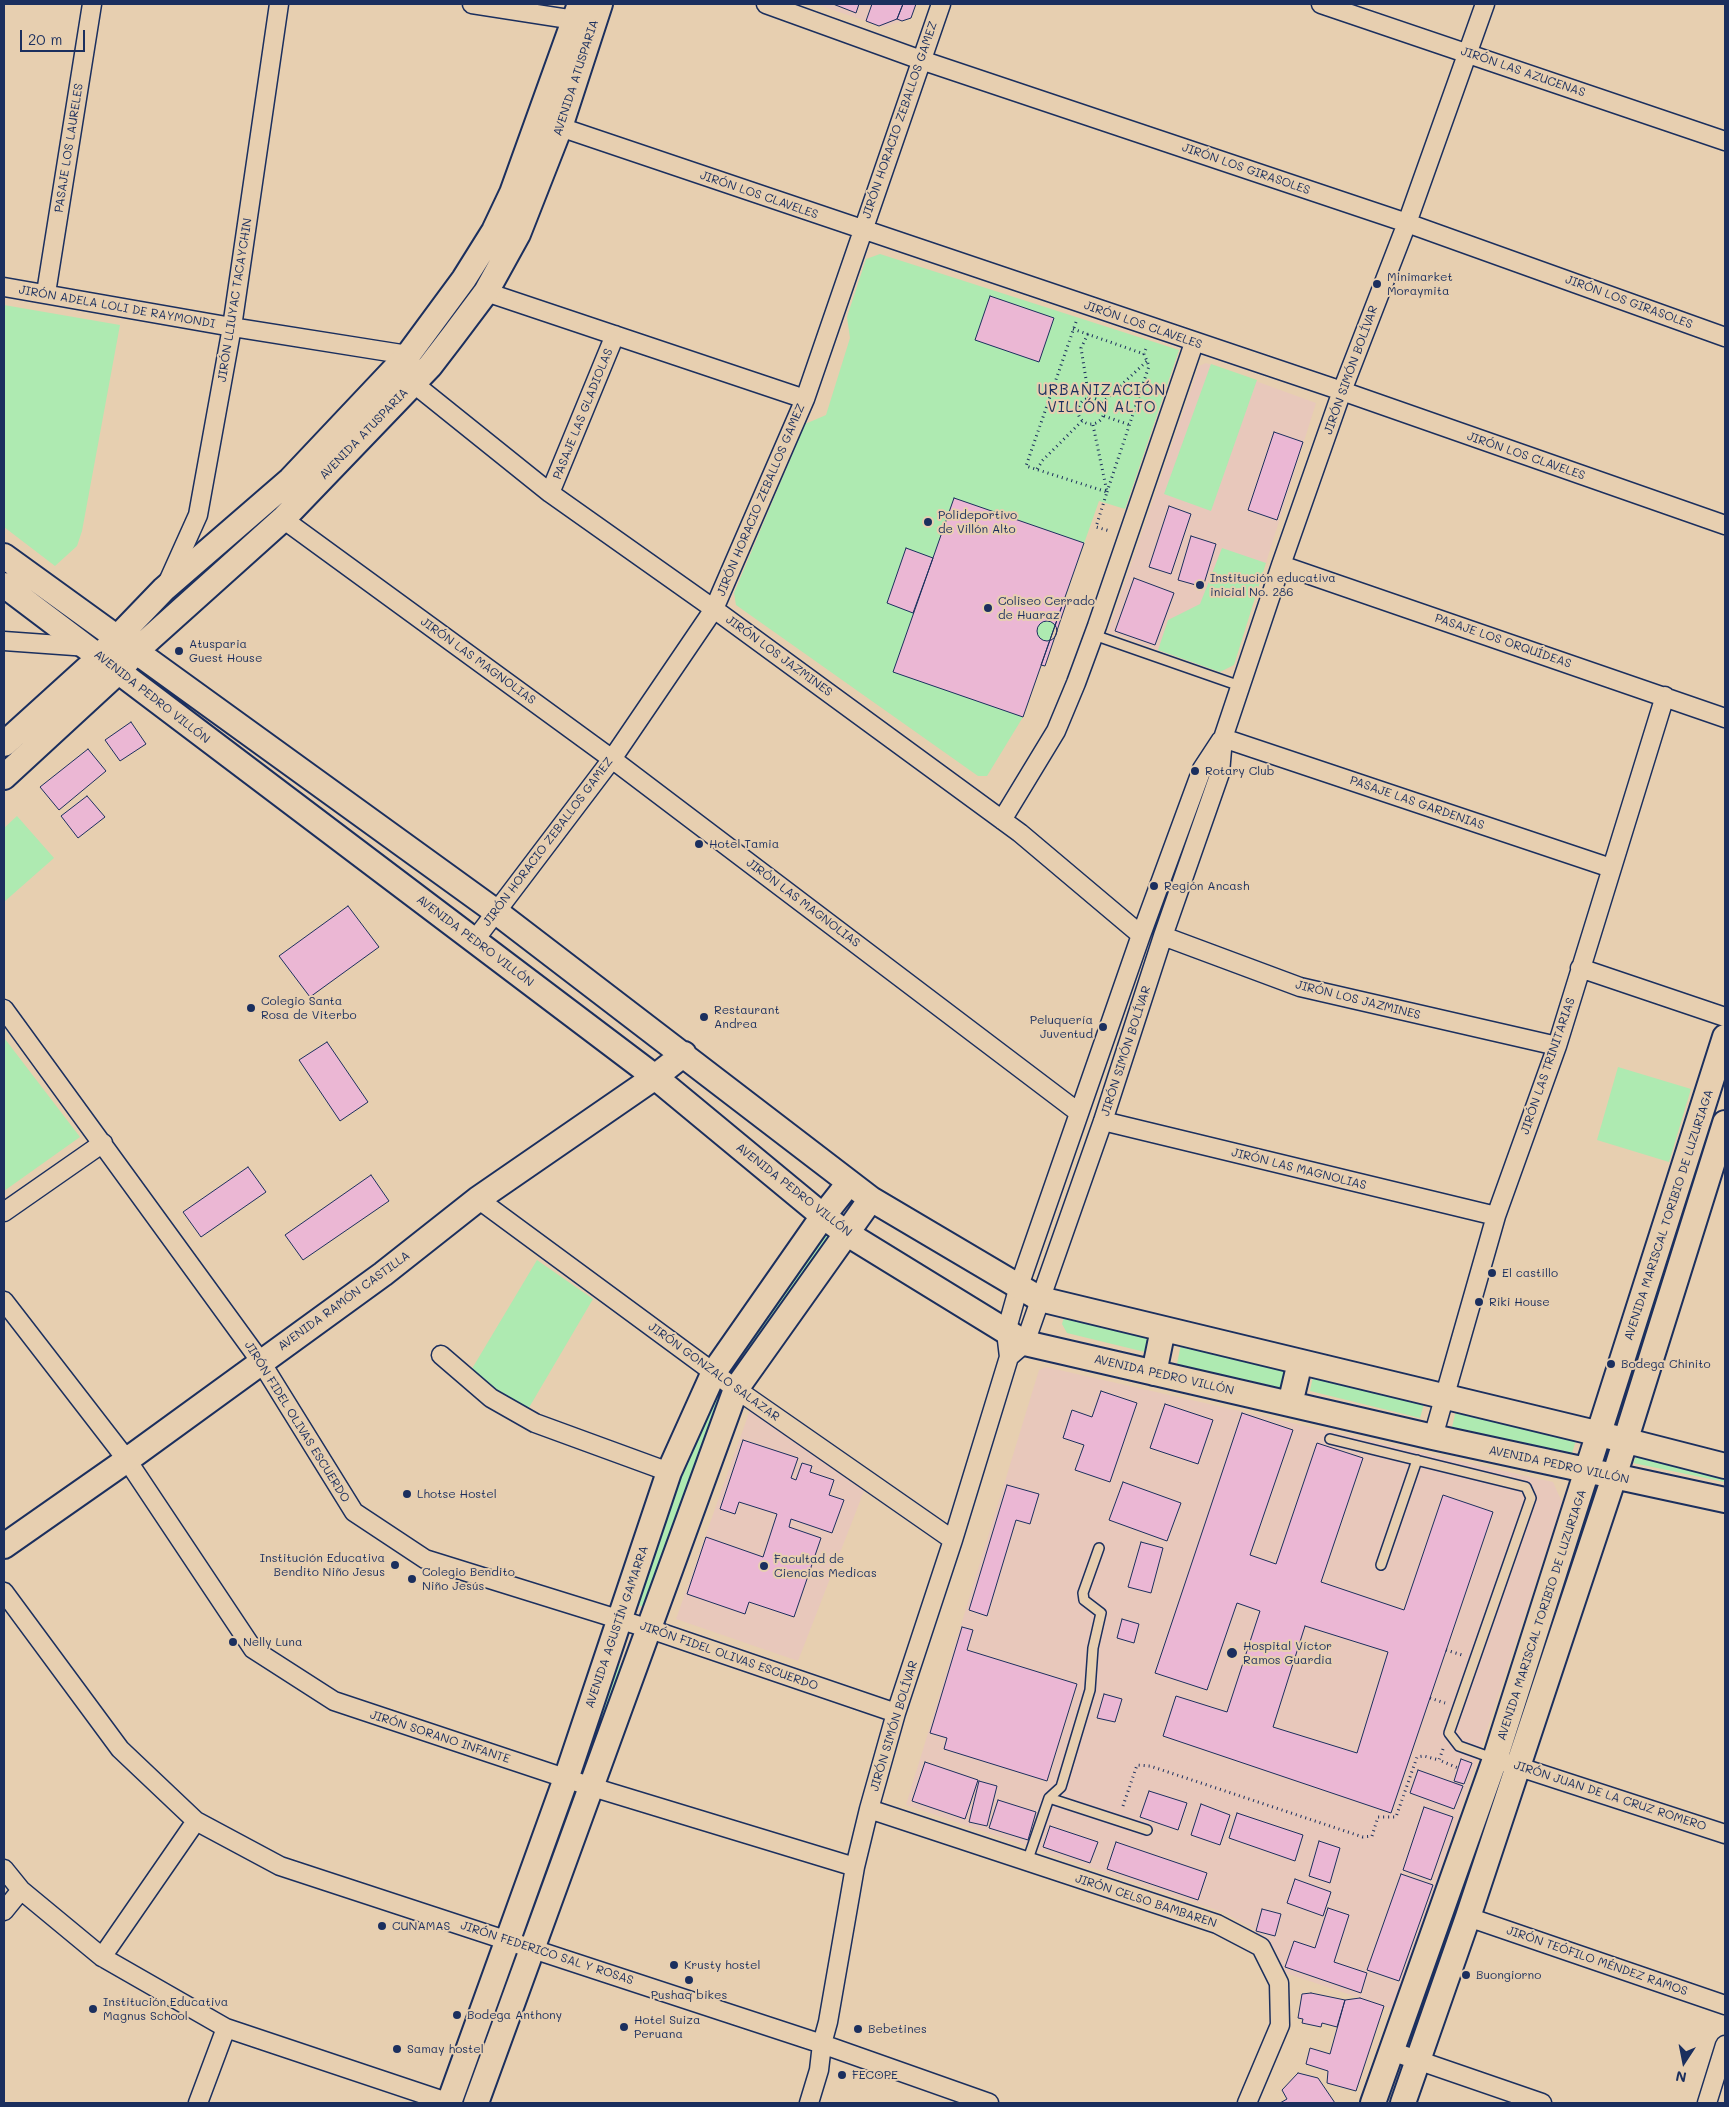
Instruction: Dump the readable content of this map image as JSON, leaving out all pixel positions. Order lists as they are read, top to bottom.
{
  "streets": {
    "main road": [
      "AVENIDA ATUSPARIA",
      "AVENIDA PEDRO VILLÓN",
      "AVENIDA MARISCAL TORIBIO DE LUZURIAGA",
      "AVENIDA RAMÓN CASTILLA",
      "AVENIDA AGUSTÍN GAMARRA"
    ],
    "street": [
      "JIRÓN LAS AZUCENAS",
      "JIRÓN HORACIO ZEBALLOS GAMEZ",
      "PASAJE LOS LAURELES",
      "JIRÓN LOS GIRASOLES",
      "JIRÓN LOS CLAVELES",
      "JIRÓN LLIUYAC TACAYCHIN",
      "JIRÓN ADELA LOLI DE RAYMONDI",
      "JIRÓN SIMÓN BOLÍVAR",
      "PASAJE LAS GLADIOLAS",
      "PASAJE LOS ORQUÍDEAS",
      "JIRÓN LOS JAZMINES",
      "JIRÓN LAS MAGNOLIAS",
      "PASAJE LAS GARDENIAS",
      "JIRÓN LAS TRINITARIAS",
      "JIRÓN GONZALO SALAZAR",
      "JIRÓN FIDEL OLIVAS ESCUERDO",
      "JIRÓN SORANO INFANTE",
      "JIRÓN JUAN DE LA CRUZ ROMERO",
      "JIRÓN CELSO BAMBAREN",
      "JIRÓN FEDERICO SAL Y ROSAS",
      "JIRÓN TEÓFILO MÉNDEZ RAMOS"
    ]
  },
  "crossings": [
    ["JIRÓN LAS AZUCENAS", "JIRÓN SIMÓN BOLÍVAR"],
    ["AVENIDA ATUSPARIA", "JIRÓN LOS CLAVELES"],
    ["AVENIDA ATUSPARIA", "JIRÓN LLIUYAC TACAYCHIN"],
    ["AVENIDA ATUSPARIA", "JIRÓN ADELA LOLI DE RAYMONDI"],
    ["AVENIDA ATUSPARIA", "JIRÓN LOS JAZMINES"],
    ["AVENIDA ATUSPARIA", "JIRÓN LAS MAGNOLIAS"],
    ["AVENIDA ATUSPARIA", "AVENIDA PEDRO VILLÓN"],
    ["JIRÓN HORACIO ZEBALLOS GAMEZ", "JIRÓN LOS GIRASOLES"],
    ["JIRÓN HORACIO ZEBALLOS GAMEZ", "JIRÓN LOS CLAVELES"],
    ["JIRÓN HORACIO ZEBALLOS GAMEZ", "JIRÓN LOS JAZMINES"],
    ["JIRÓN HORACIO ZEBALLOS GAMEZ", "JIRÓN LAS MAGNOLIAS"],
    ["JIRÓN HORACIO ZEBALLOS GAMEZ", "AVENIDA PEDRO VILLÓN"],
    ["PASAJE LOS LAURELES", "JIRÓN ADELA LOLI DE RAYMONDI"],
    ["JIRÓN LOS GIRASOLES", "JIRÓN SIMÓN BOLÍVAR"],
    ["JIRÓN LOS CLAVELES", "JIRÓN SIMÓN BOLÍVAR"],
    ["JIRÓN LLIUYAC TACAYCHIN", "JIRÓN ADELA LOLI DE RAYMONDI"],
    ["JIRÓN SIMÓN BOLÍVAR", "PASAJE LOS ORQUÍDEAS"],
    ["JIRÓN SIMÓN BOLÍVAR", "JIRÓN LOS JAZMINES"],
    ["JIRÓN SIMÓN BOLÍVAR", "JIRÓN LAS MAGNOLIAS"],
    ["JIRÓN SIMÓN BOLÍVAR", "AVENIDA PEDRO VILLÓN"],
    ["JIRÓN SIMÓN BOLÍVAR", "PASAJE LAS GARDENIAS"],
    ["JIRÓN SIMÓN BOLÍVAR", "JIRÓN GONZALO SALAZAR"],
    ["JIRÓN SIMÓN BOLÍVAR", "JIRÓN FIDEL OLIVAS ESCUERDO"],
    ["JIRÓN SIMÓN BOLÍVAR", "JIRÓN SORANO INFANTE"],
    ["JIRÓN SIMÓN BOLÍVAR", "JIRÓN CELSO BAMBAREN"],
    ["JIRÓN SIMÓN BOLÍVAR", "JIRÓN FEDERICO SAL Y ROSAS"],
    ["PASAJE LAS GLADIOLAS", "JIRÓN LOS JAZMINES"],
    ["PASAJE LOS ORQUÍDEAS", "JIRÓN LAS TRINITARIAS"],
    ["JIRÓN LOS JAZMINES", "JIRÓN LAS TRINITARIAS"],
    ["JIRÓN LAS MAGNOLIAS", "JIRÓN LAS TRINITARIAS"],
    ["AVENIDA PEDRO VILLÓN", "JIRÓN LAS TRINITARIAS"],
    ["AVENIDA PEDRO VILLÓN", "AVENIDA MARISCAL TORIBIO DE LUZURIAGA"],
    ["AVENIDA PEDRO VILLÓN", "AVENIDA RAMÓN CASTILLA"],
    ["AVENIDA PEDRO VILLÓN", "AVENIDA AGUSTÍN GAMARRA"],
    ["PASAJE LAS GARDENIAS", "JIRÓN LAS TRINITARIAS"],
    ["AVENIDA MARISCAL TORIBIO DE LUZURIAGA", "JIRÓN JUAN DE LA CRUZ ROMERO"],
    ["AVENIDA MARISCAL TORIBIO DE LUZURIAGA", "JIRÓN TEÓFILO MÉNDEZ RAMOS"],
    ["AVENIDA RAMÓN CASTILLA", "JIRÓN GONZALO SALAZAR"],
    ["AVENIDA RAMÓN CASTILLA", "JIRÓN FIDEL OLIVAS ESCUERDO"],
    ["AVENIDA RAMÓN CASTILLA", "JIRÓN SORANO INFANTE"],
    ["JIRÓN GONZALO SALAZAR", "AVENIDA AGUSTÍN GAMARRA"],
    ["JIRÓN FIDEL OLIVAS ESCUERDO", "AVENIDA AGUSTÍN GAMARRA"],
    ["AVENIDA AGUSTÍN GAMARRA", "JIRÓN SORANO INFANTE"],
    ["AVENIDA AGUSTÍN GAMARRA", "JIRÓN FEDERICO SAL Y ROSAS"]
  ],
  "districts": ["URBANIZACIÓN VILLÓN ALTO"],
  "places": [
    "Minimarket Moraymita",
    "Polideportivo de Villón Alto",
    "Institución educativa inicial No. 286",
    "Coliseo Cerrado de Huaraz",
    "Atusparia Guest House",
    "Rotary Club",
    "Hotel Tamia",
    "Región Ancash",
    "Colegio Santa Rosa de Viterbo",
    "Restaurant Andrea",
    "Peluquería Juventud",
    "El castillo",
    "Riki House",
    "Bodega Chinito",
    "Lhotse Hostel",
    "Institución Educativa Bendito Niño Jesus",
    "Facultad de Ciencias Medicas",
    "Colegio Bendito Niño Jesús",
    "Nelly Luna",
    "Hospital Víctor Ramos Guardia",
    "CUNAMAS",
    "Krusty hostel",
    "Buongiorno",
    "Pushaq bikes",
    "Institución Educativa Magnus School",
    "Bodega Anthony",
    "Hotel Suiza Peruana",
    "Bebetines",
    "Samay hostel",
    "FECOPE"
  ],
  "scale_bar": "20 m",
  "north": "bottom"
}
